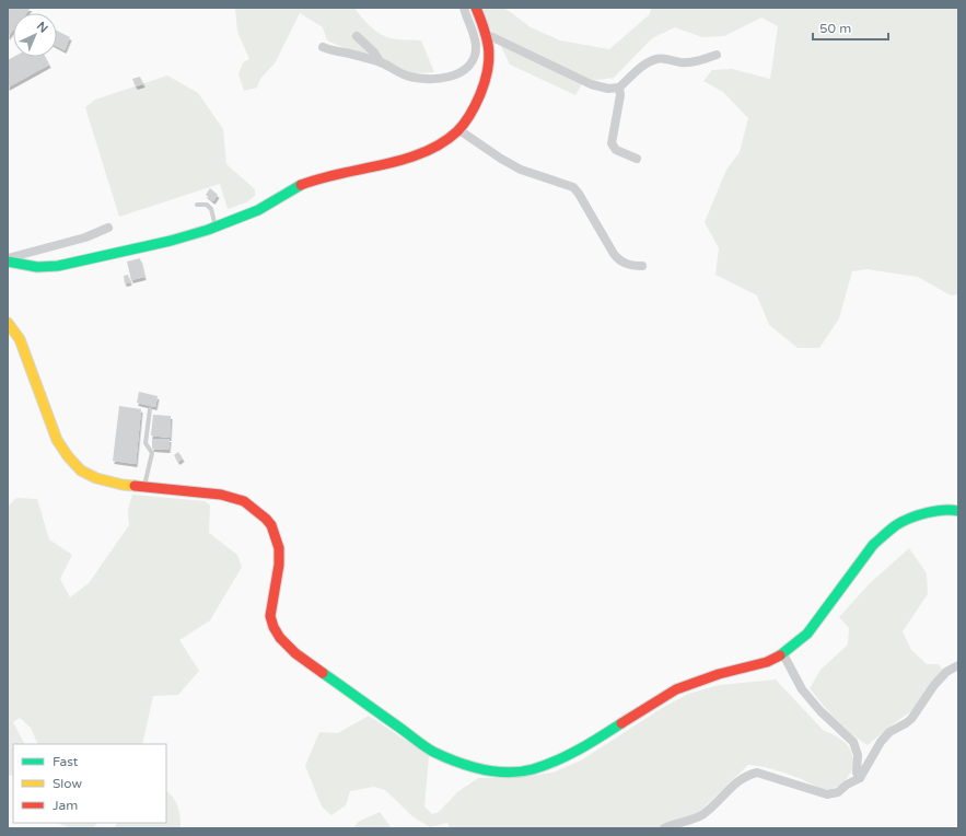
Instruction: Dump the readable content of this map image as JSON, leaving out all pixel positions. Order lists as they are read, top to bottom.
{
  "legend": ["Fast", "Slow", "Jam"],
  "scale_bar": "50 m",
  "north": "top right"
}
